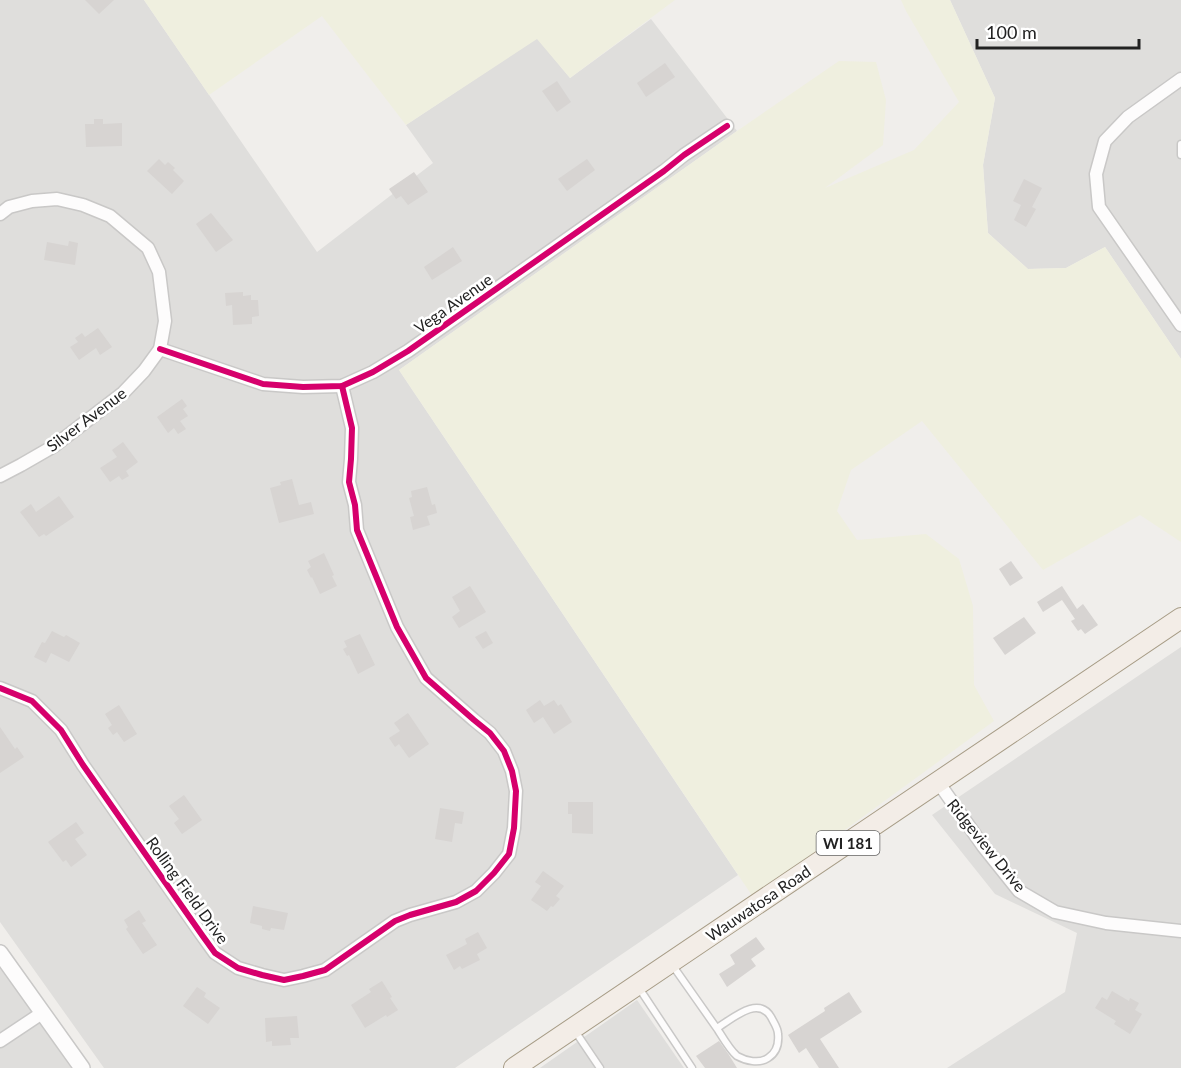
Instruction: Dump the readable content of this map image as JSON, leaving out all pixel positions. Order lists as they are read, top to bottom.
{
  "streets": {
    "main road": ["WI 181", "Wauwatosa Road"],
    "street": [
      "Vega Avenue",
      "Silver Avenue",
      "Ridgeview Drive",
      "Rolling Field Drive"
    ]
  },
  "crossings": [
    ["Vega Avenue", "Silver Avenue"],
    ["Vega Avenue", "Rolling Field Drive"],
    ["Ridgeview Drive", "Wauwatosa Road"]
  ],
  "scale_bar": "100 m"
}
